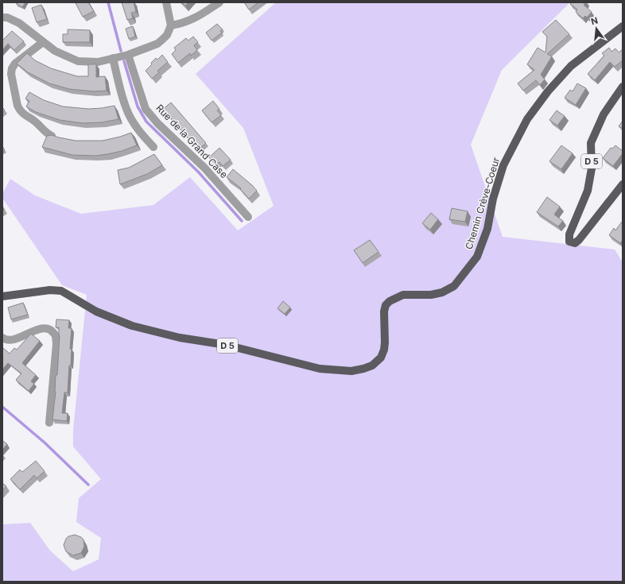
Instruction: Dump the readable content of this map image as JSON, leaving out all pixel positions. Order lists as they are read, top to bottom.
{
  "streets": {
    "main road": ["D 5", "Chemin Crève-Coeur"],
    "street": ["Rue de la Grand Case"]
  },
  "north": "top"
}
